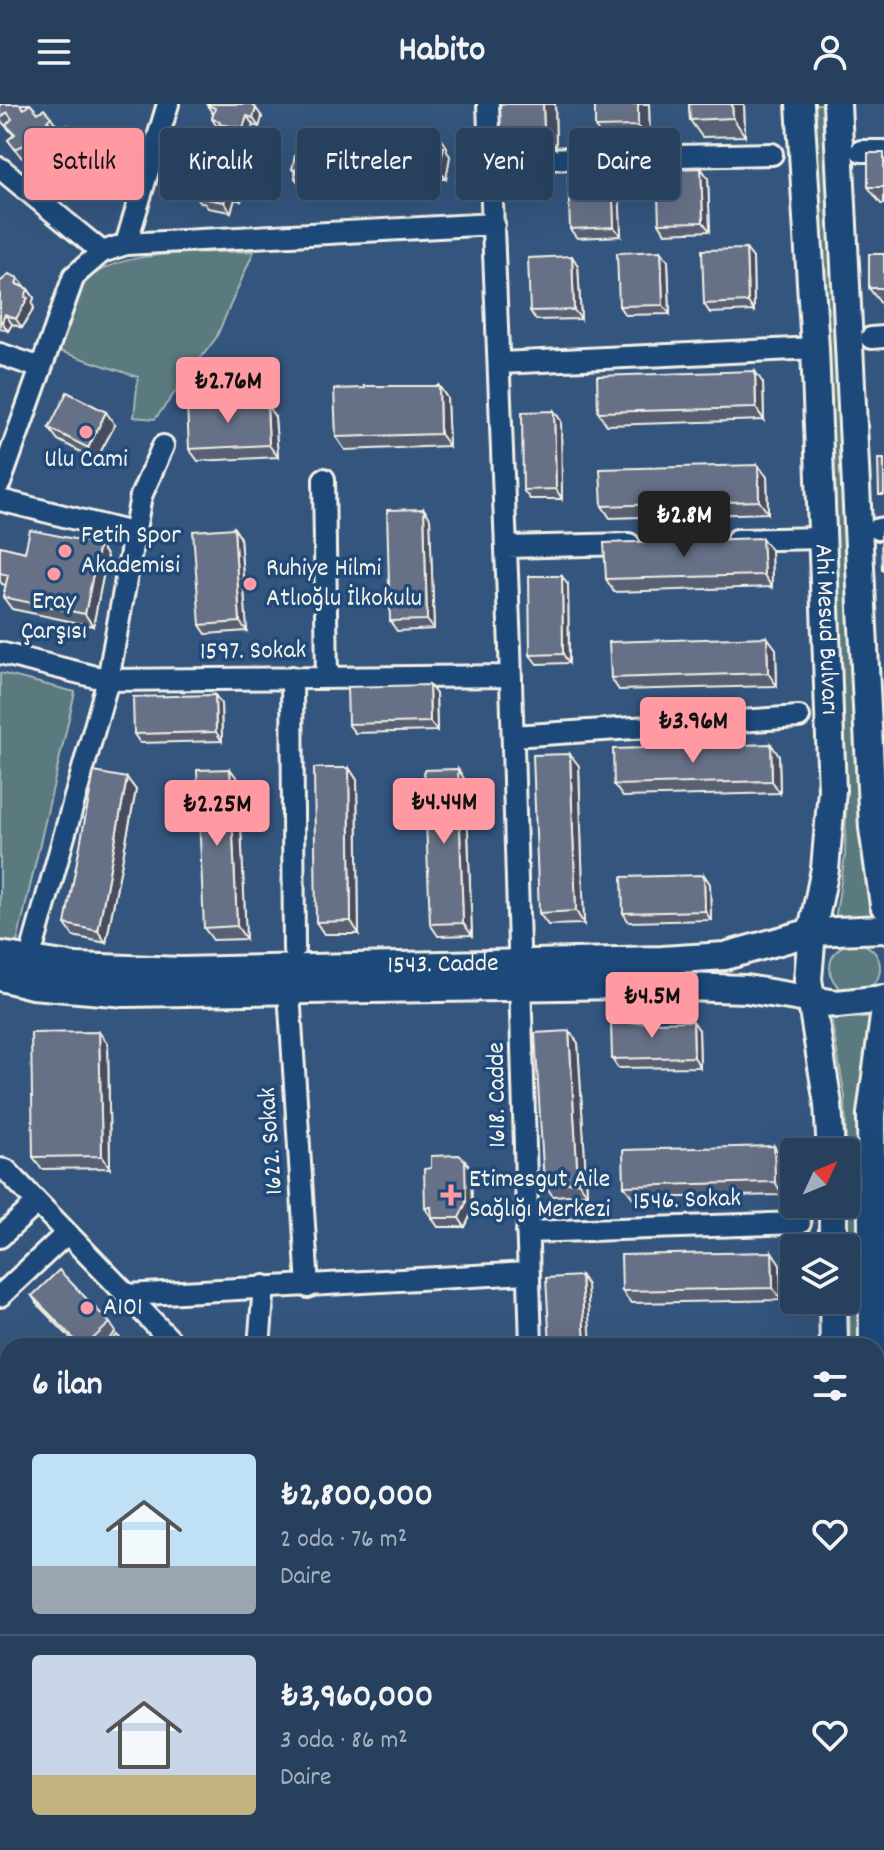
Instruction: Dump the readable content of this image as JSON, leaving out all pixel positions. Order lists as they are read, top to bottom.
{
  "streets": {
    "main road": ["Ahi Mesud Bulvarı", "1543. Cadde"],
    "street": [
      "1597. Sokak",
      "1618. Cadde",
      "1622. Sokak",
      "1546. Sokak"
    ]
  },
  "crossings": [
    ["Ahi Mesud Bulvarı", "1543. Cadde"],
    ["1597. Sokak", "1618. Cadde"],
    ["1543. Cadde", "1618. Cadde"],
    ["1543. Cadde", "1622. Sokak"],
    ["1618. Cadde", "1546. Sokak"]
  ],
  "places": {
    "other": [
      "Ulu Cami",
      "Fetih Spor Akademisi",
      "Eray Çarşısı",
      "Ruhiye Hilmi Atlıoğlu İlkokulu",
      "A101"
    ],
    "health": ["Etimesgut Aile Sağlığı Merkezi"]
  },
  "north": "top right",
  "page": {
    "header": "Habito",
    "chip": [
      "Satılık",
      "Kiralık",
      "Filtreler",
      "Yeni",
      "Daire"
    ],
    "price": [
      "₺2.76M",
      "₺2.8M",
      "₺3.96M",
      "₺4.44M",
      "₺2.25M",
      "₺4.5M"
    ],
    "heading": "6 ilan",
    "list": [
      {
        "name": "₺2,800,000",
        "note": "2 oda · 76 m² · Daire"
      },
      {
        "name": "₺3,960,000",
        "note": "3 oda · 86 m² · Daire"
      }
    ]
  }
}
